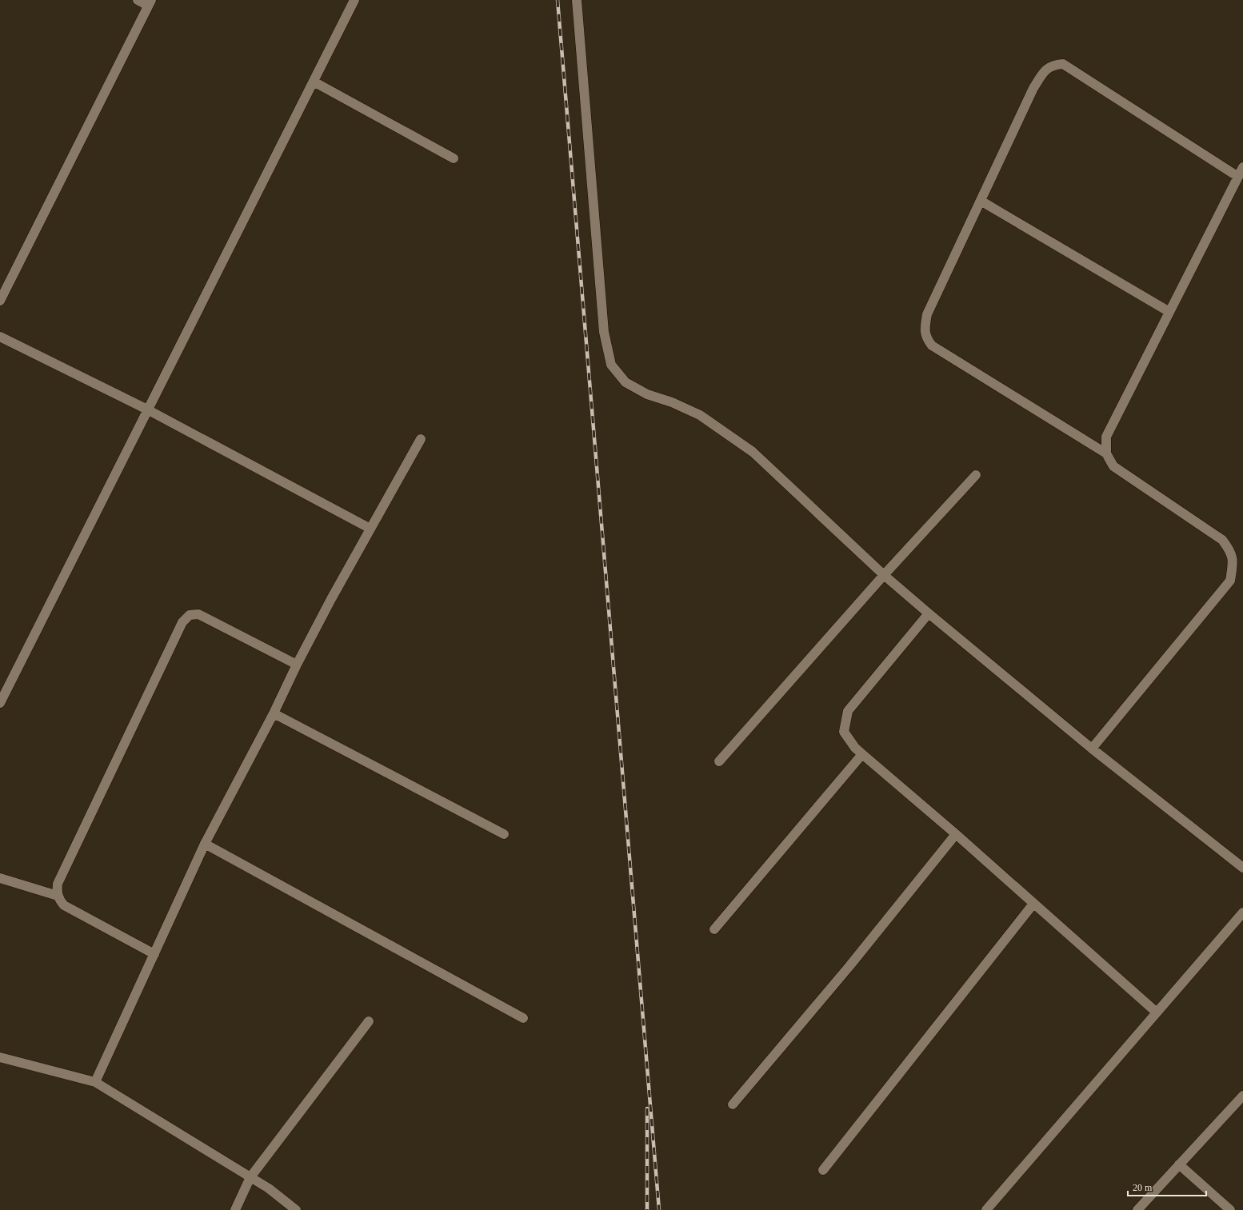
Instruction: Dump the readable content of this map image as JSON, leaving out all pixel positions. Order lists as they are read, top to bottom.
{
  "scale_bar": "20 m"
}
